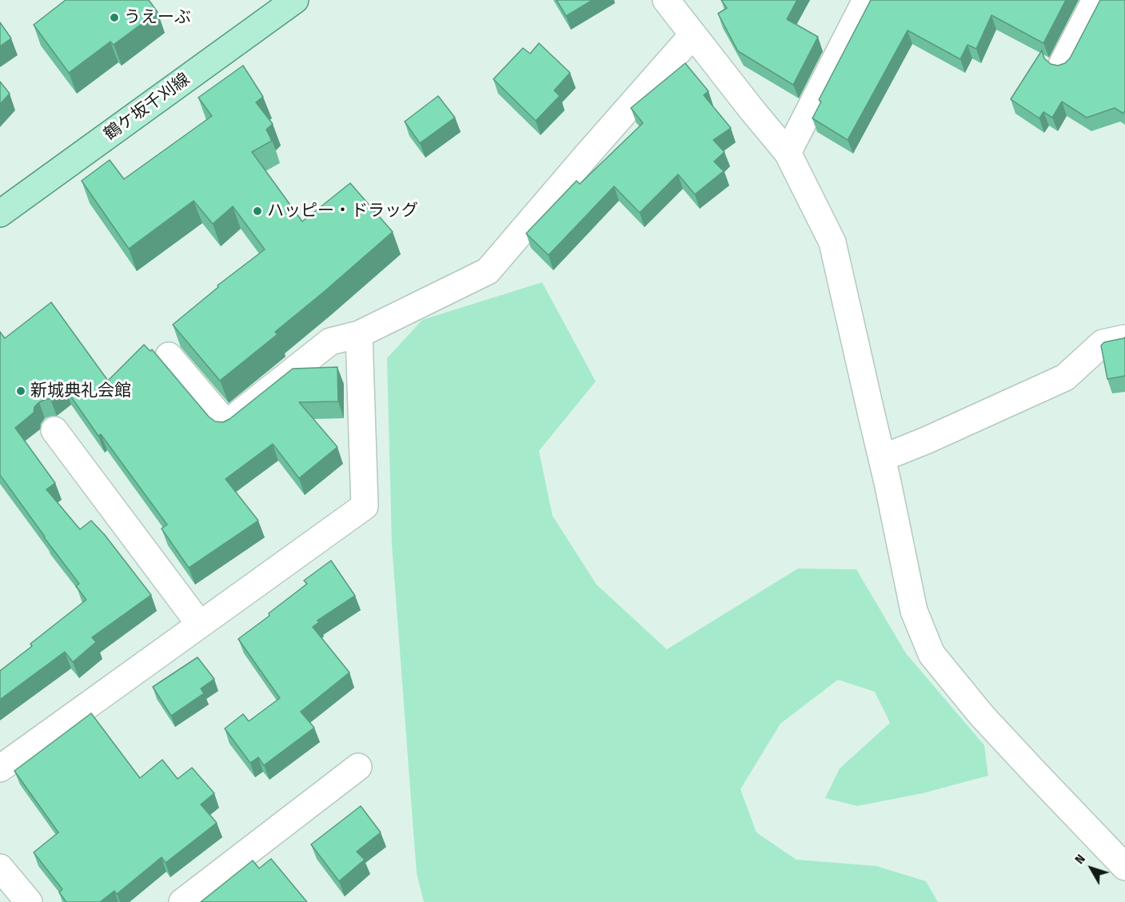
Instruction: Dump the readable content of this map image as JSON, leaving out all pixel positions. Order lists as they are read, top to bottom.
{
  "streets": {
    "main road": ["鶴ケ坂千刈線"]
  },
  "places": ["うえーぶ", "ハッピー・ドラッグ", "新城典礼会館"],
  "north": "top left"
}
